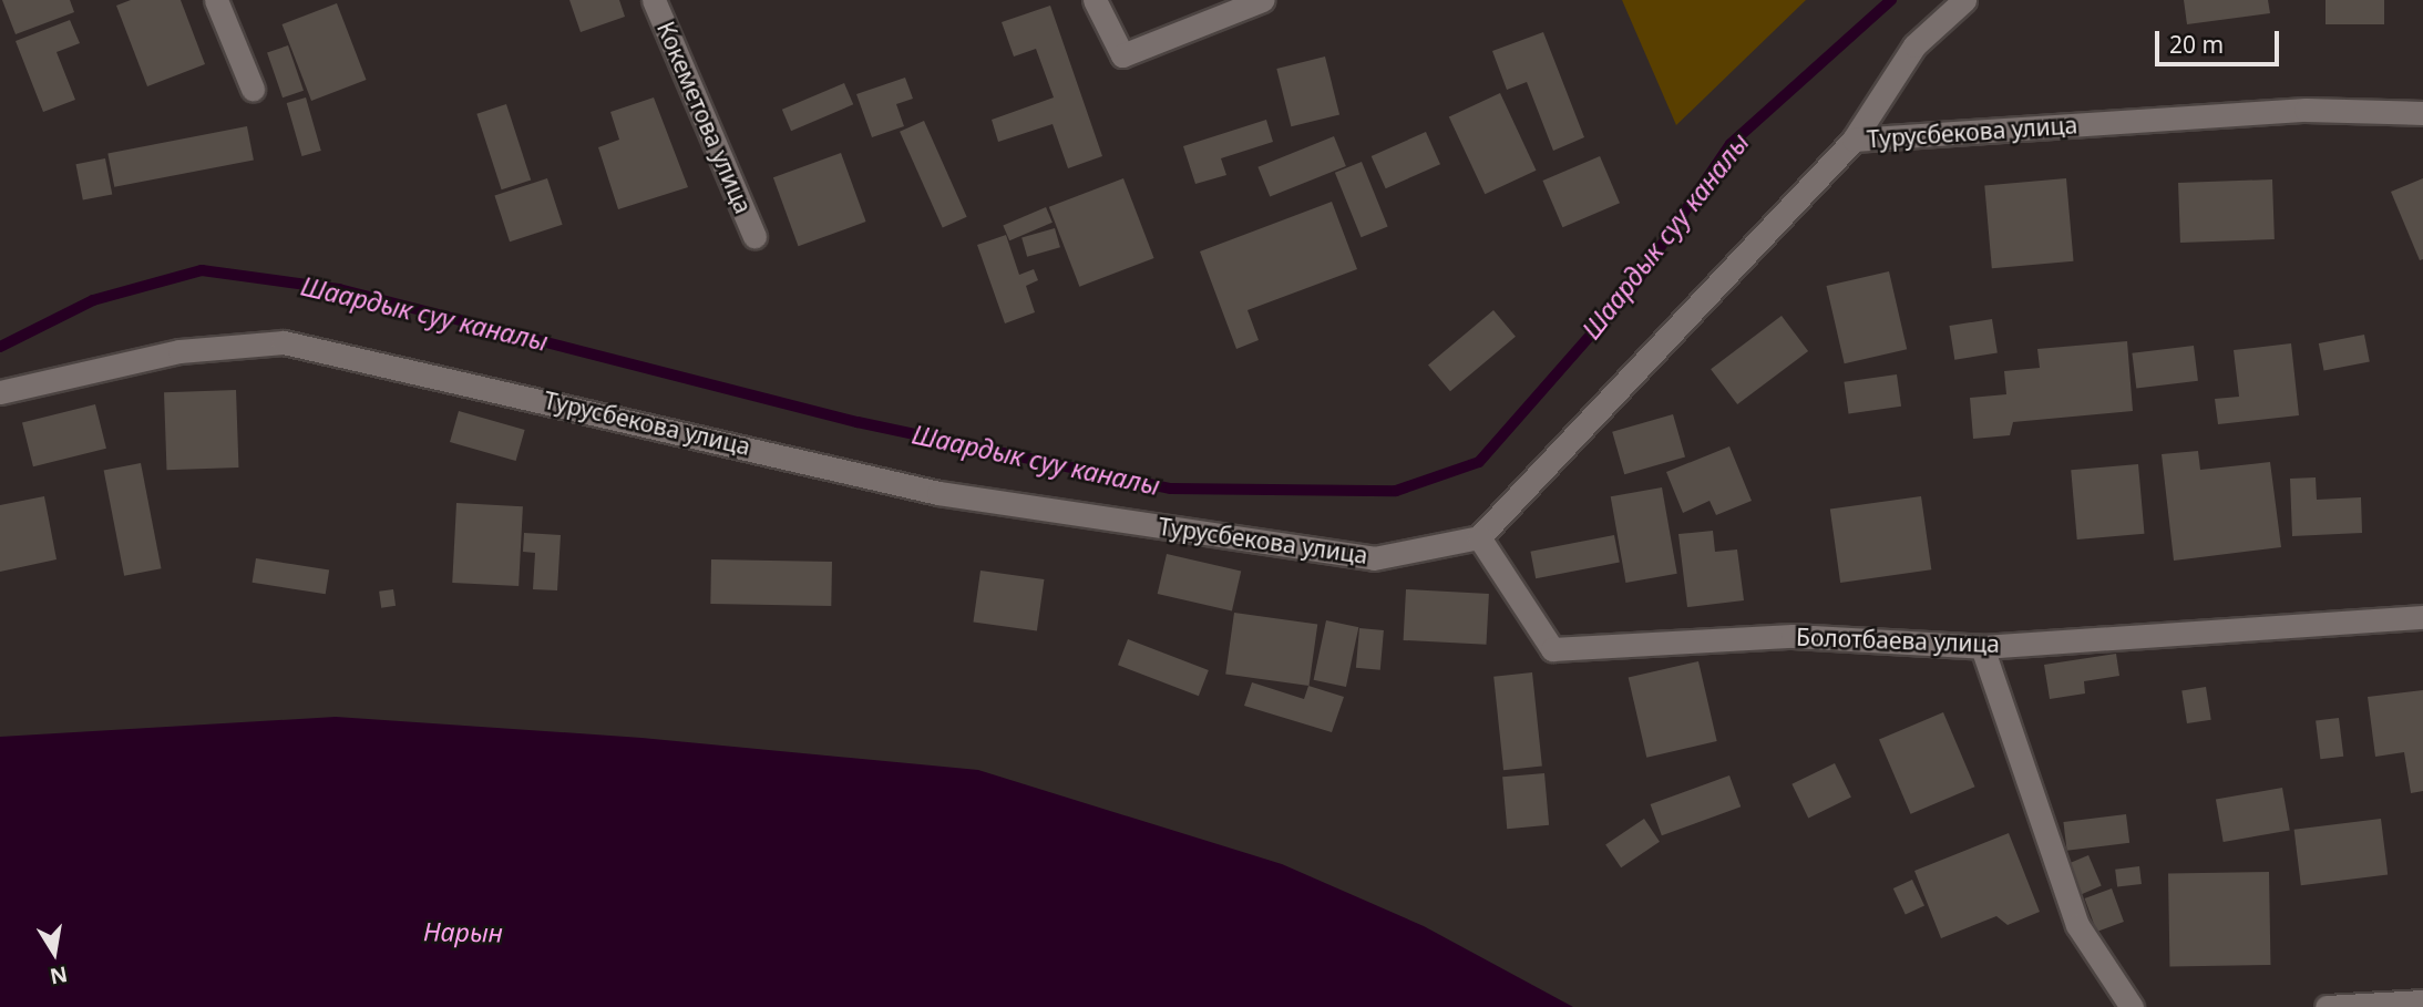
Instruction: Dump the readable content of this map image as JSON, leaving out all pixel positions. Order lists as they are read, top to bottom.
{
  "streets": {
    "street": ["Кокеметова улица", "Турусбекова улица", "Болотбаева улица"]
  },
  "crossings": [
    ["Турусбекова улица", "Болотбаева улица"]
  ],
  "water": ["Шаардык суу каналы", "Нарын"],
  "scale_bar": "20 m",
  "north": "bottom"
}
